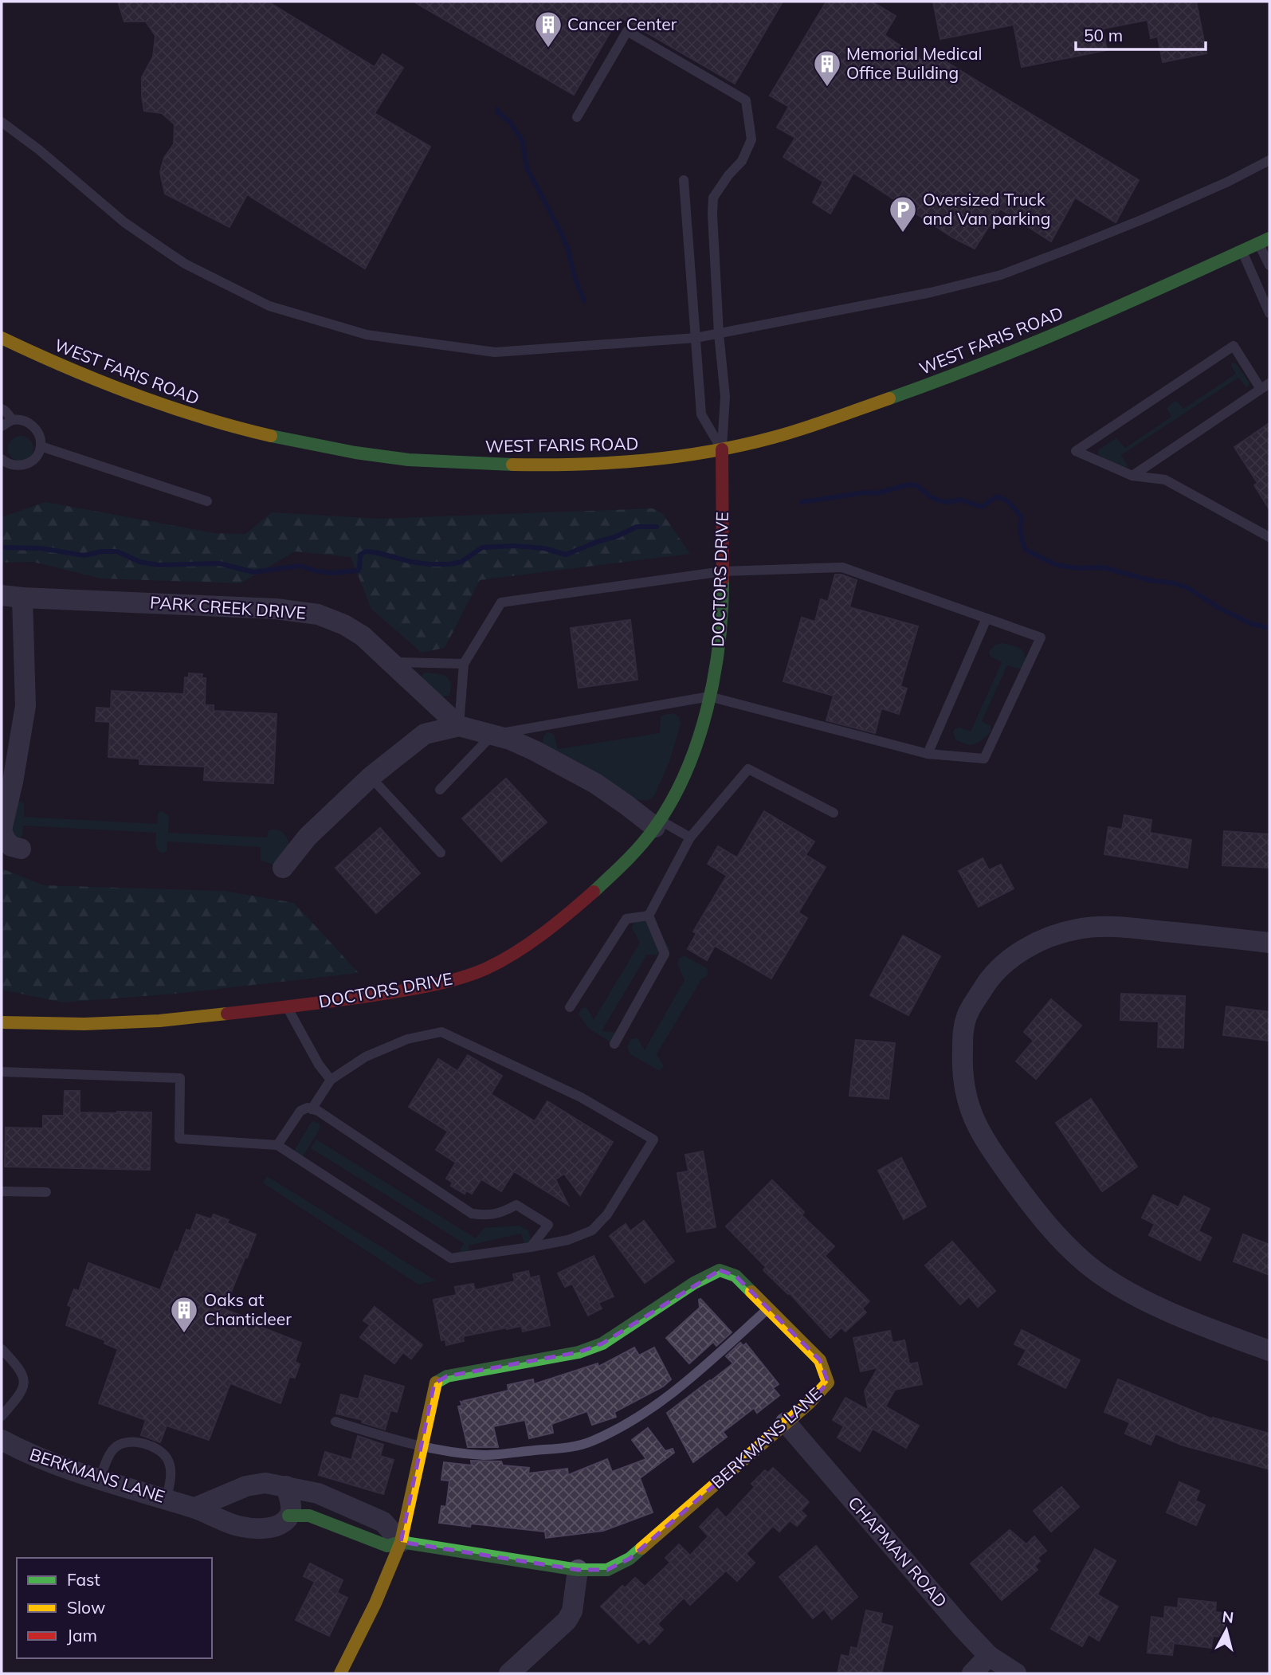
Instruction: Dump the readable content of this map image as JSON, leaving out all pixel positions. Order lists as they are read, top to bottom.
{
  "streets": {
    "street": [
      "WEST FARIS ROAD",
      "DOCTORS DRIVE",
      "PARK CREEK DRIVE",
      "BERKMANS LANE",
      "CHAPMAN ROAD"
    ]
  },
  "crossings": [
    ["WEST FARIS ROAD", "DOCTORS DRIVE"],
    ["DOCTORS DRIVE", "PARK CREEK DRIVE"],
    ["BERKMANS LANE", "CHAPMAN ROAD"]
  ],
  "places": {
    "building": ["Cancer Center", "Memorial Medical Office Building", "Oaks at Chanticleer"],
    "parking": ["Oversized Truck and Van parking"]
  },
  "legend": ["Fast", "Slow", "Jam"],
  "scale_bar": "50 m",
  "north": "top"
}
